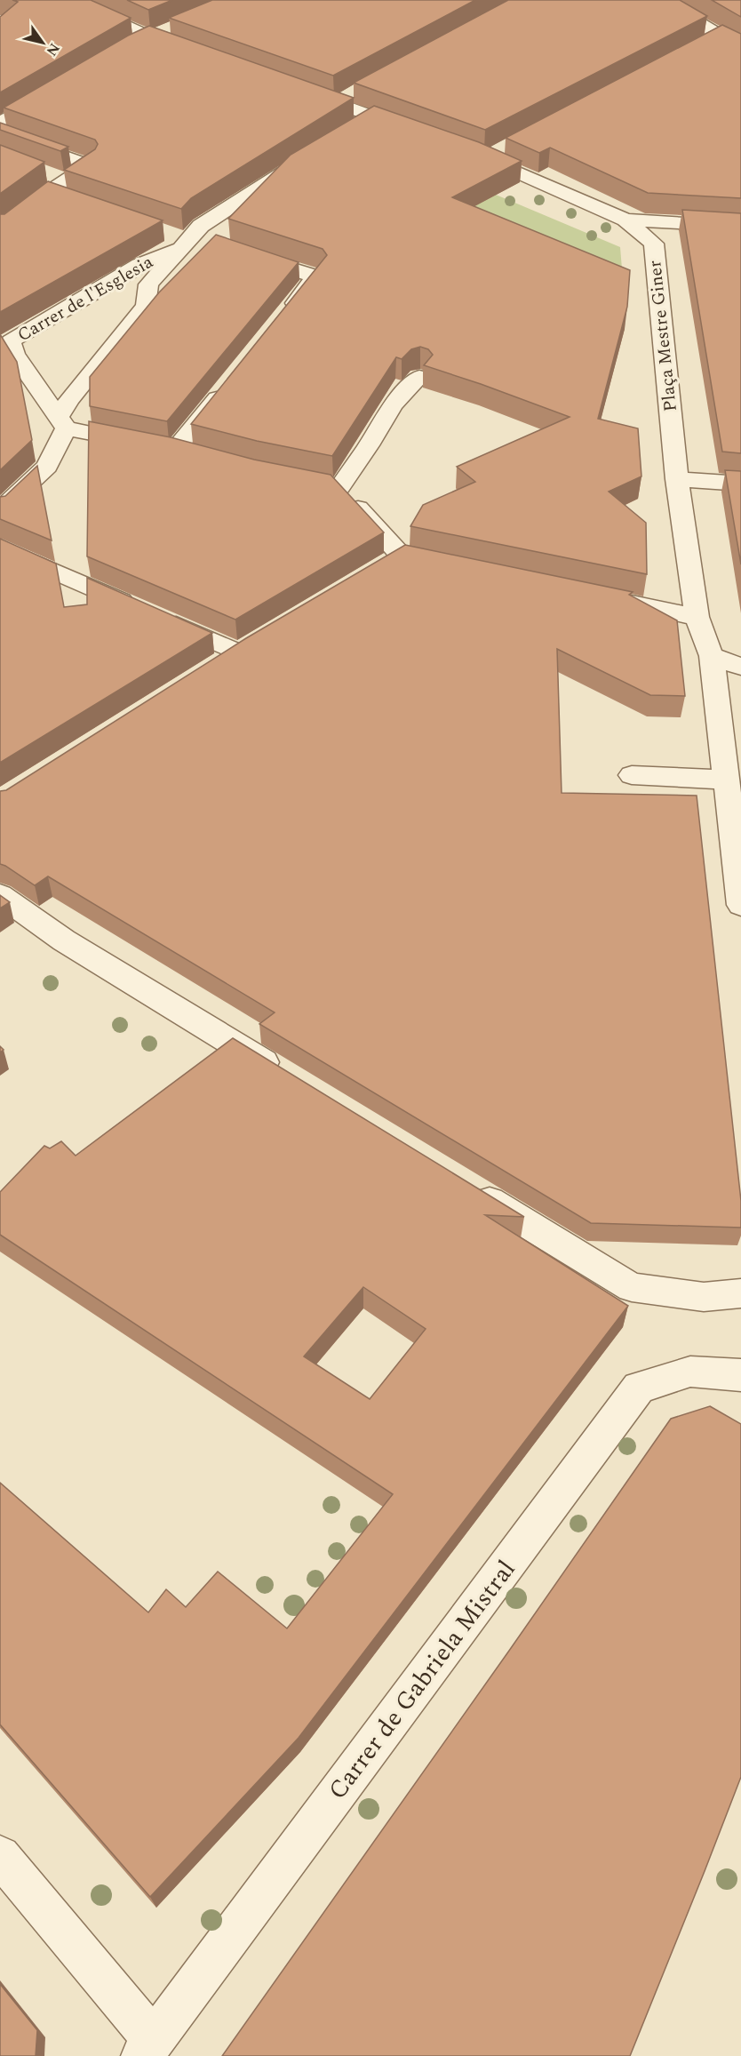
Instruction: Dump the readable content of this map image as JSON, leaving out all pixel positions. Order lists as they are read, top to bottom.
{
  "streets": {
    "street": ["Carrer de l'Esglesia", "Plaça Mestre Giner", "Carrer de Gabriela Mistral"]
  },
  "north": "bottom right"
}
